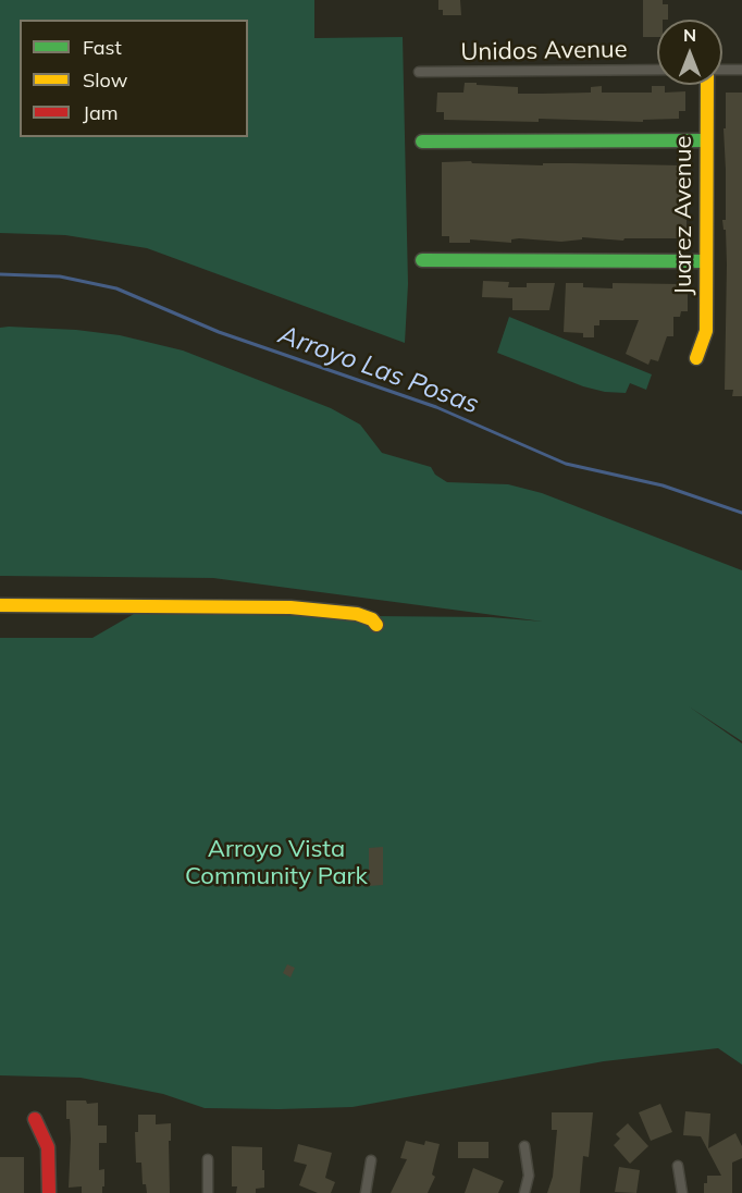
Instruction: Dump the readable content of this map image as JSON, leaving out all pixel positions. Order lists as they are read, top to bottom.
{
  "streets": {
    "street": ["Unidos Avenue", "Juarez Avenue"]
  },
  "water": ["Arroyo Las Posas"],
  "parks": ["Arroyo Vista Community Park"],
  "legend": ["Fast", "Slow", "Jam"],
  "north": "top"
}
